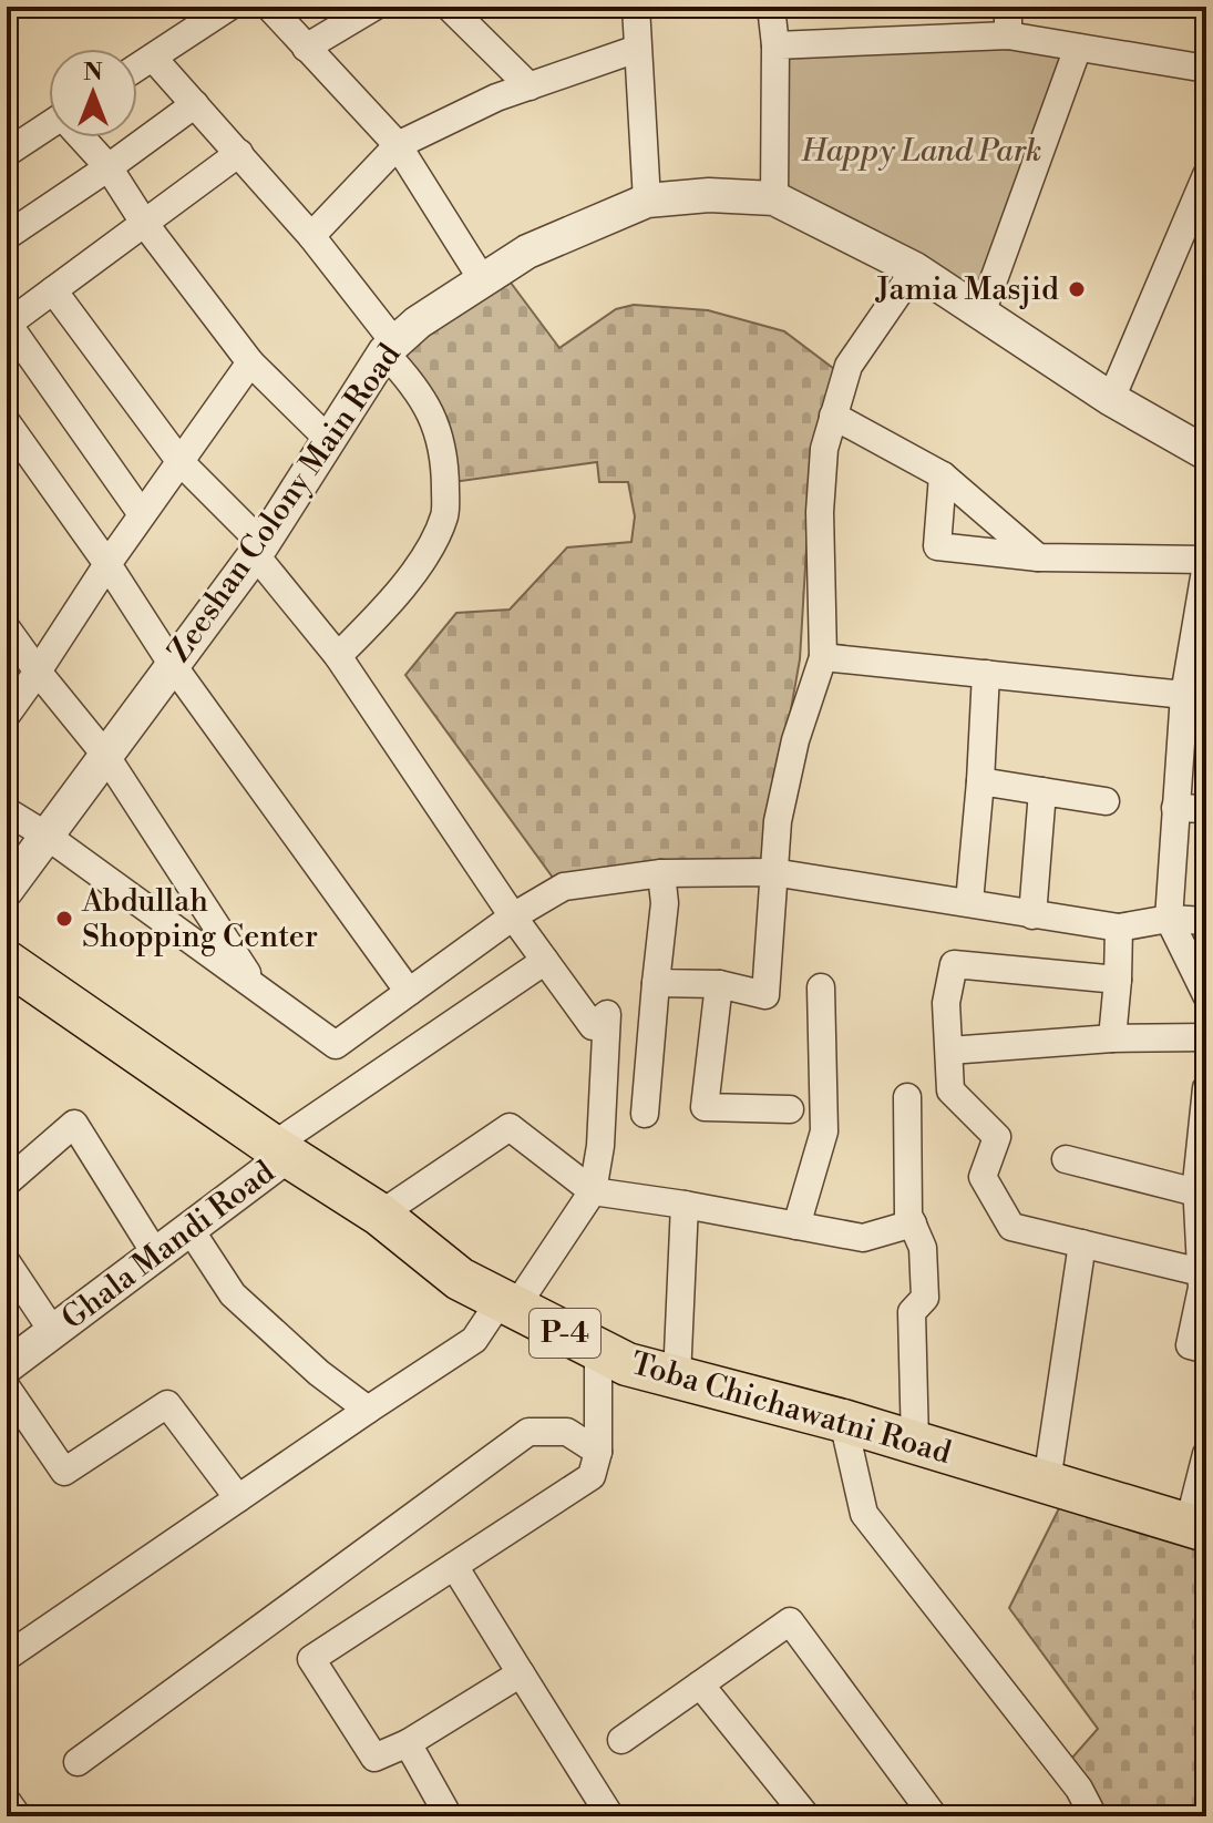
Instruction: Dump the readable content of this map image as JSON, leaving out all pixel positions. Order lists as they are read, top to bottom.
{
  "streets": {
    "main road": ["P-4", "Toba Chichawatni Road"],
    "street": ["Zeeshan Colony Main Road", "Ghala Mandi Road"]
  },
  "crossings": [
    ["Ghala Mandi Road", "Toba Chichawatni Road"]
  ],
  "parks": ["Happy Land Park"],
  "places": ["Jamia Masjid", "Abdullah Shopping Center"],
  "north": "top"
}
